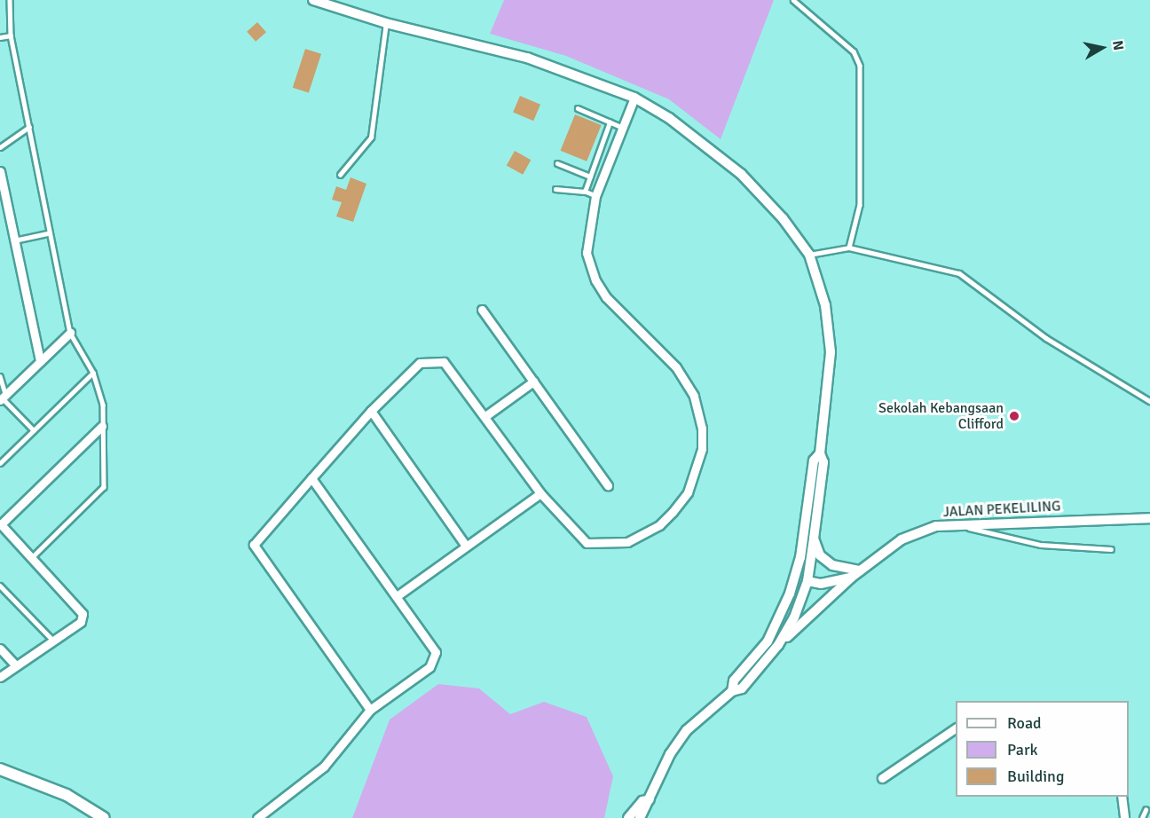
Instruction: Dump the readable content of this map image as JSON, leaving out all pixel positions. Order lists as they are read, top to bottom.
{
  "streets": {
    "street": ["JALAN PEKELILING"]
  },
  "places": ["Sekolah Kebangsaan Clifford"],
  "legend": ["Road", "Park", "Building"],
  "north": "right"
}
